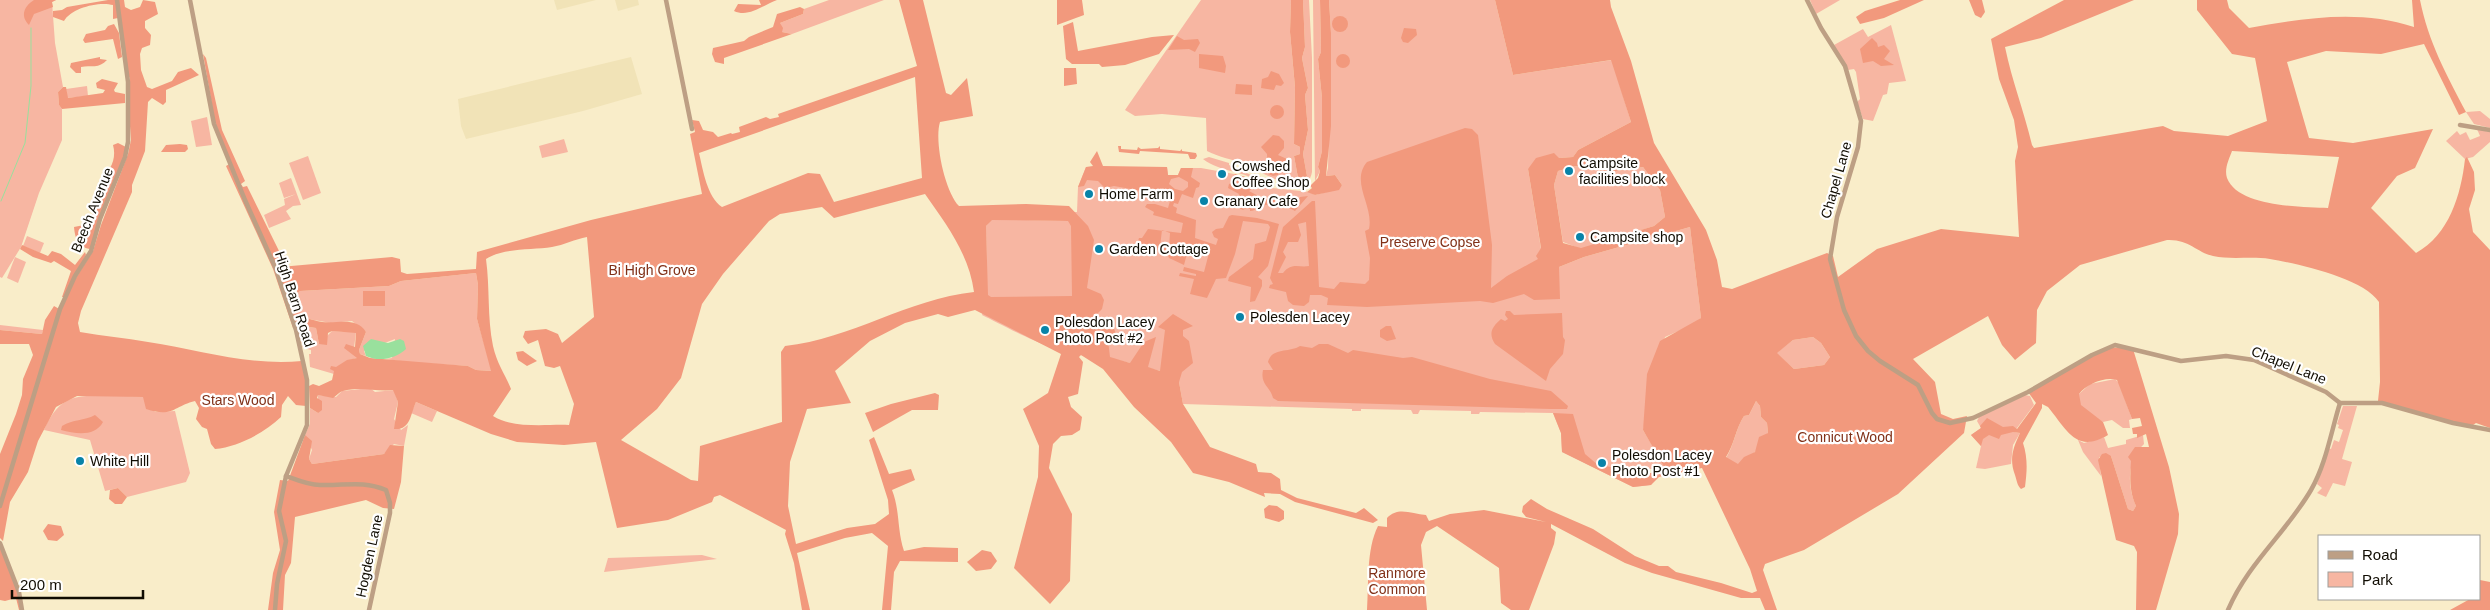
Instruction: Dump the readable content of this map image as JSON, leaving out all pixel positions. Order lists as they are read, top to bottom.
{
  "streets": {
    "street": [
      "Chapel Lane",
      "Beech Avenue",
      "High Barn Road",
      "Hogden Lane"
    ]
  },
  "crossings": [
    ["High Barn Road", "Hogden Lane"]
  ],
  "parks": [
    "Preserve Copse",
    "Bi High Grove",
    "Stars Wood",
    "Connicut Wood",
    "Ranmore Common"
  ],
  "places": [
    "Campsite facilities block",
    "Cowshed Coffee Shop",
    "Home Farm",
    "Granary Cafe",
    "Campsite shop",
    "Garden Cottage",
    "Polesden Lacey",
    "Polesdon Lacey Photo Post #2",
    "White Hill",
    "Polesdon Lacey Photo Post #1"
  ],
  "legend": ["Road", "Park"],
  "scale_bar": "200 m"
}
